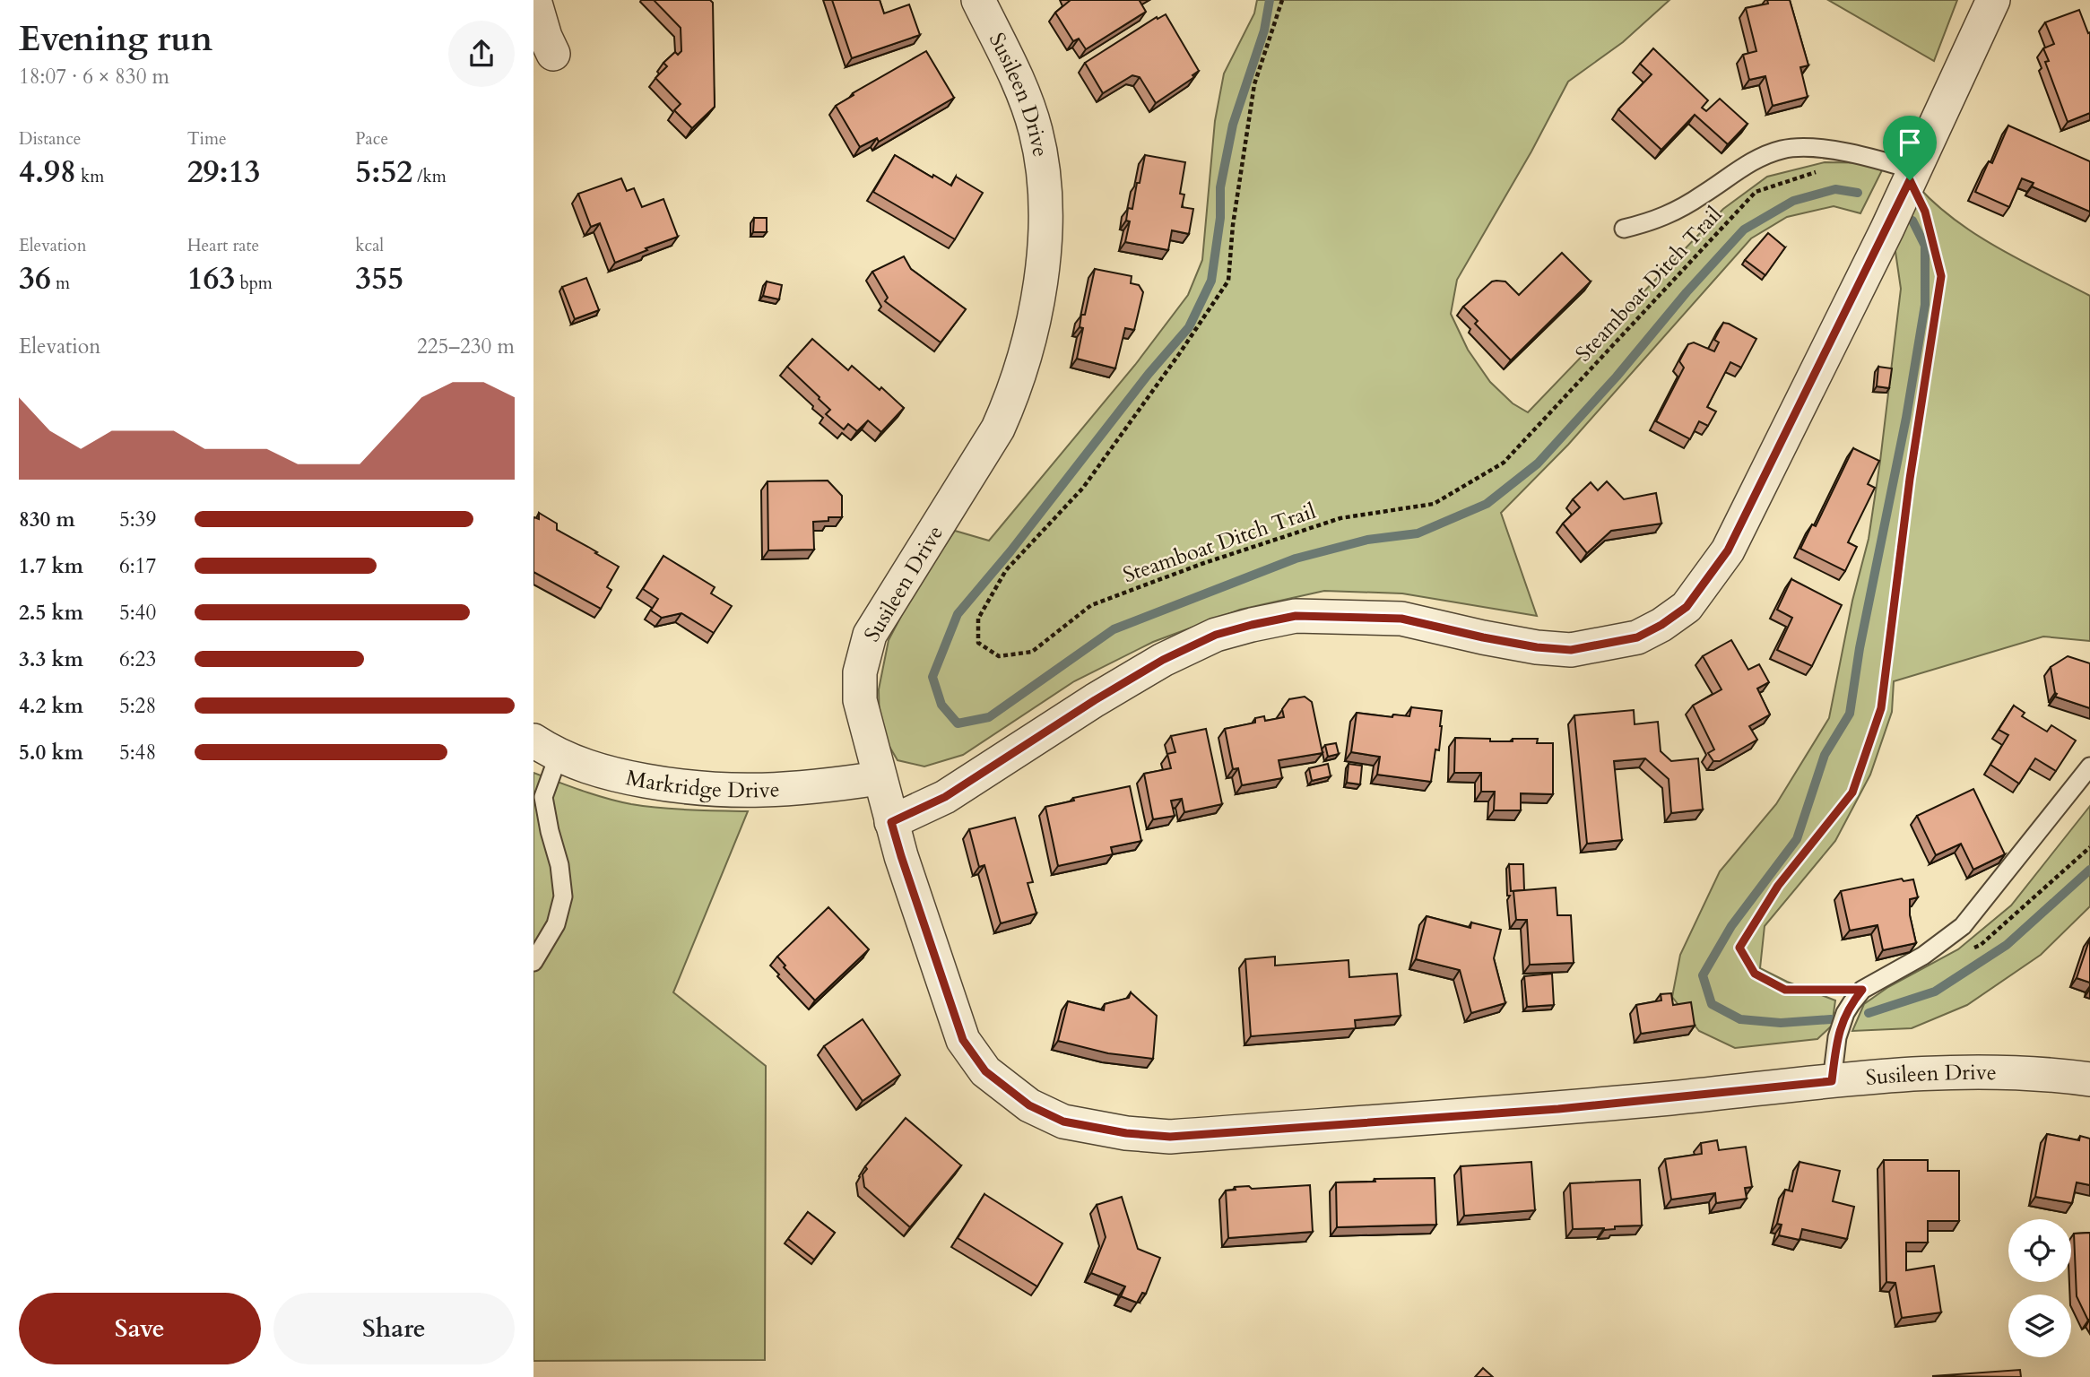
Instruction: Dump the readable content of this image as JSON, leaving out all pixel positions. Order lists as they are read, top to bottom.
{
  "streets": {
    "street": ["Susileen Drive", "Markridge Drive"],
    "path": ["Steamboat Ditch Trail"]
  },
  "crossings": [
    ["Susileen Drive", "Markridge Drive"]
  ],
  "page": {
    "heading": ["Evening run", "18:07 · 6 × 830 m"],
    "stats": [
      ["Distance", "4.98 km"],
      ["Time", "29:13"],
      ["Pace", "5:52 /km"],
      ["Elevation", "36 m"],
      ["Heart rate", "163 bpm"],
      ["kcal", "355"]
    ],
    "chart": ["Elevation", "225–230 m"],
    "list": [
      {
        "name": "830 m",
        "note": "5:39"
      },
      {
        "name": "1.7 km",
        "note": "6:17"
      },
      {
        "name": "2.5 km",
        "note": "5:40"
      },
      {
        "name": "3.3 km",
        "note": "6:23"
      },
      {
        "name": "4.2 km",
        "note": "5:28"
      },
      {
        "name": "5.0 km",
        "note": "5:48"
      }
    ],
    "buttons": ["Save", "Share"]
  }
}
